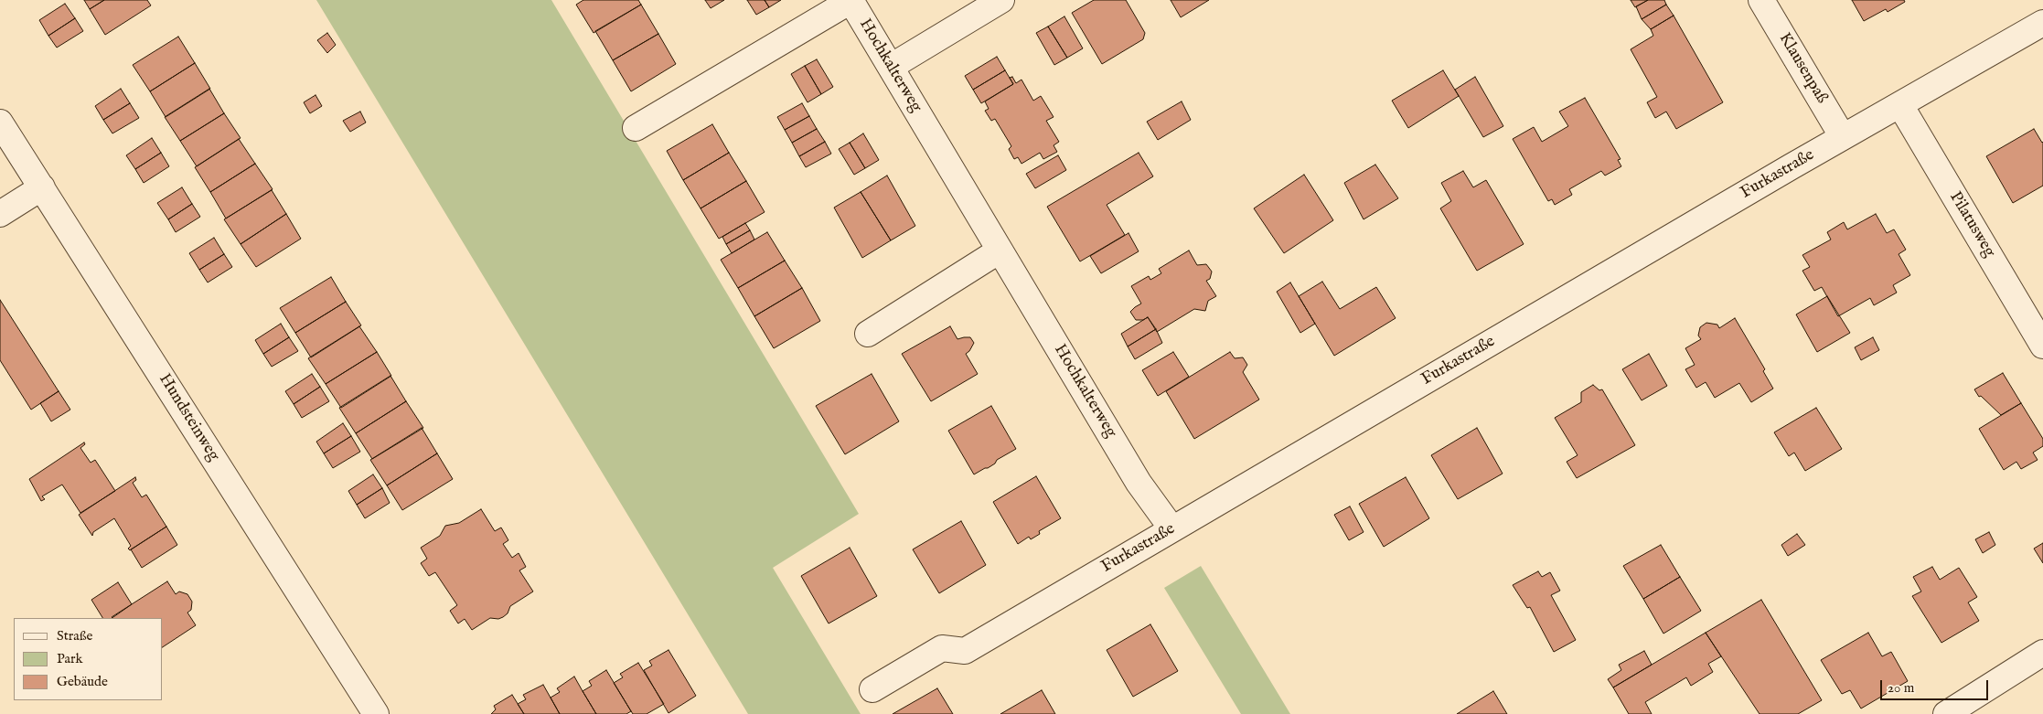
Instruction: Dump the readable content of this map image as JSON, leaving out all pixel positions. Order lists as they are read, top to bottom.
{
  "streets": {
    "street": [
      "Hochkalterweg",
      "Klausenpaß",
      "Furkastraße",
      "Pilatusweg",
      "Hundsteinweg"
    ]
  },
  "crossings": [
    ["Hochkalterweg", "Furkastraße"],
    ["Klausenpaß", "Furkastraße"],
    ["Furkastraße", "Pilatusweg"]
  ],
  "legend": ["Straße", "Park", "Gebäude"],
  "scale_bar": "20 m"
}
